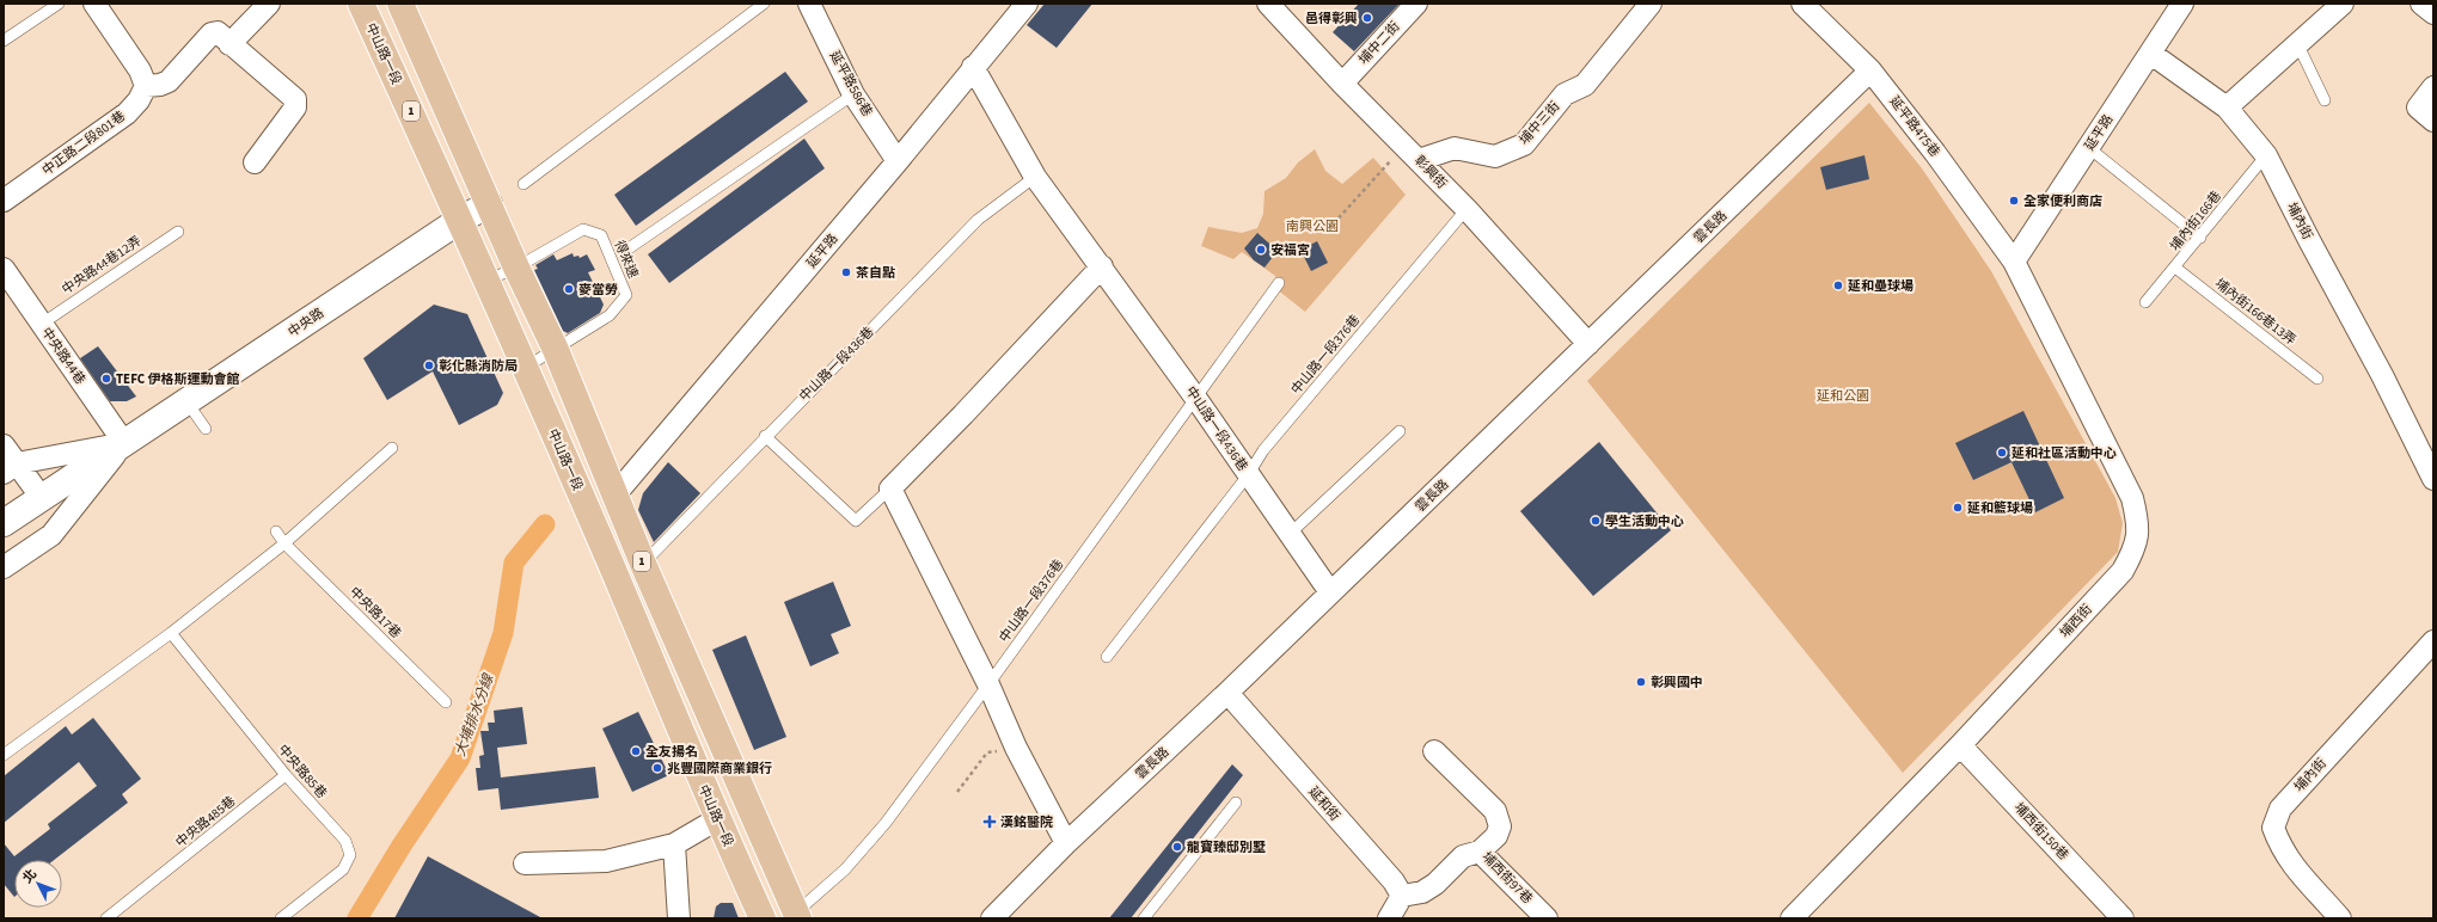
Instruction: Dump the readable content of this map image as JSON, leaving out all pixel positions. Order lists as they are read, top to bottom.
{
  "streets": {
    "main road": ["中山路一段", "1"],
    "street": [
      "埔中二街",
      "延平路586巷",
      "埔中三街",
      "延平路475巷",
      "延平路",
      "中正路二段801巷",
      "彰興街",
      "埔內街",
      "雲長路",
      "中央路",
      "中央路44巷",
      "中山路一段436巷",
      "埔西街",
      "延和街",
      "埔西街150巷",
      "埔西街97巷"
    ],
    "lane": [
      "埔內街166巷",
      "得來速",
      "中央路44巷12弄",
      "埔內街166巷13弄",
      "中山路一段376巷",
      "中央路17巷",
      "中央路85巷",
      "中央路485巷"
    ]
  },
  "crossings": [
    ["埔中二街", "彰興街"],
    ["中山路一段", "得來速"],
    ["中山路一段", "中央路"],
    ["延平路586巷", "延平路"],
    ["1", "延平路"],
    ["1", "得來速"],
    ["1", "中央路"],
    ["1", "中山路一段376巷"],
    ["1", "中山路一段436巷"],
    ["埔中三街", "彰興街"],
    ["延平路475巷", "延平路"],
    ["延平路475巷", "雲長路"],
    ["延平路475巷", "埔西街"],
    ["延平路", "埔內街"],
    ["延平路", "中山路一段436巷"],
    ["延平路", "埔西街"],
    ["彰興街", "雲長路"],
    ["彰興街", "中山路一段376巷"],
    ["埔內街166巷", "埔內街"],
    ["埔內街166巷", "埔內街166巷13弄"],
    ["雲長路", "中山路一段436巷"],
    ["雲長路", "延和街"],
    ["中央路44巷12弄", "中央路44巷"],
    ["中央路", "中央路44巷"],
    ["中山路一段376巷", "中山路一段436巷"],
    ["埔西街", "埔西街150巷"],
    ["中央路85巷", "中央路485巷"]
  ],
  "water": ["大埔排水分線"],
  "parks": ["南興公園", "延和公園"],
  "places": {
    "other": [
      "邑得彰興",
      "全家便利商店",
      "安福宮",
      "茶自點",
      "延和壘球場",
      "麥當勞",
      "彰化縣消防局",
      "TEFC 伊格斯運動會館",
      "延和社區活動中心",
      "延和籃球場",
      "學生活動中心",
      "彰興國中",
      "全友揚名",
      "兆豐國際商業銀行",
      "龍寶臻邸別墅"
    ],
    "health": ["漢銘醫院"]
  },
  "north": "top left"
}
